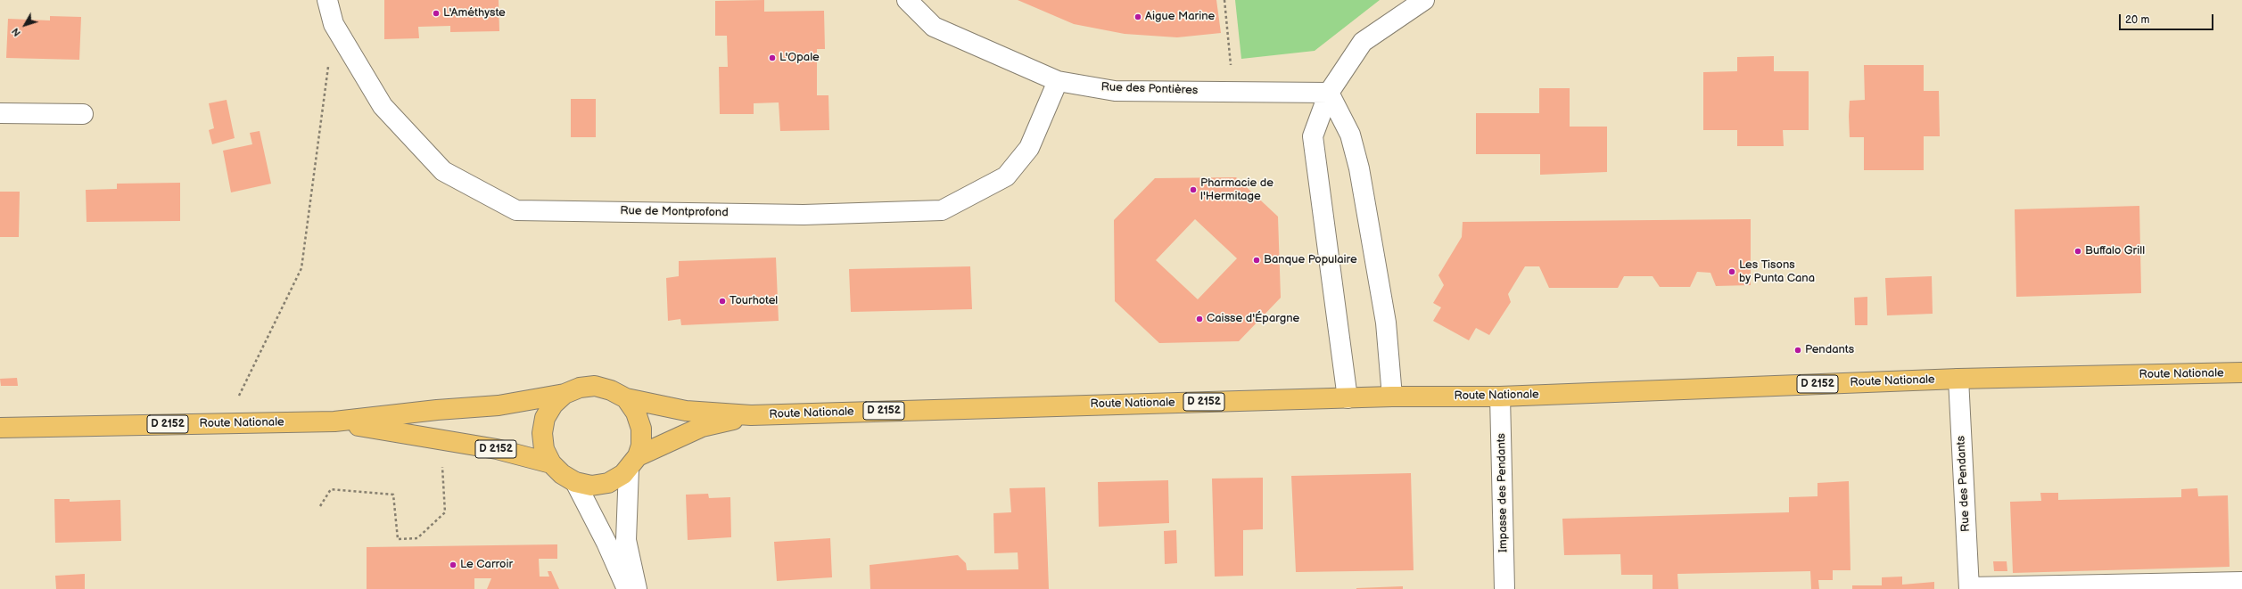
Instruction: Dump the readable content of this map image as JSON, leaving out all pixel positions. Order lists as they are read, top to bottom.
{
  "streets": {
    "main road": ["Route Nationale", "D 2152"],
    "street": [
      "Rue des Pontières",
      "Rue de Montprofond",
      "Rue des Pendants",
      "Impasse des Pendants"
    ]
  },
  "crossings": [
    ["Rue des Pontières", "Rue de Montprofond"],
    ["Route Nationale", "Rue des Pendants"],
    ["Route Nationale", "Impasse des Pendants"]
  ],
  "places": [
    "L'Améthyste",
    "Aigue Marine",
    "L'Opale",
    "Pharmacie de l'Hermitage",
    "Buffalo Grill",
    "Banque Populaire",
    "Les Tisons by Punta Cana",
    "Tourhotel",
    "Caisse d'Épargne",
    "Pendants",
    "Le Carroir"
  ],
  "scale_bar": "20 m",
  "north": "bottom left"
}
